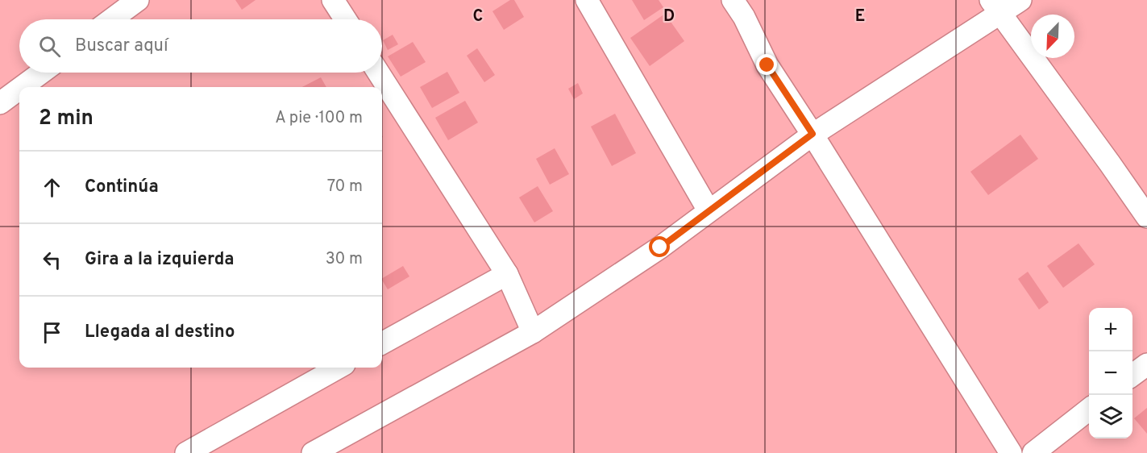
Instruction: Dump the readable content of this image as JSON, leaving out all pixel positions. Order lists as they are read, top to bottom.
{
  "north": "bottom left",
  "page": {
    "search": "Buscar aquí",
    "heading": ["2 min", "A pie · 100 m"],
    "list": [
      ["Continúa", "70 m"],
      ["Gira a la izquierda", "30 m"],
      "Llegada al destino"
    ],
    "map_buttons": ["+", "−"]
  },
  "grid": {
    "columns": ["C", "D", "E"]
  }
}
